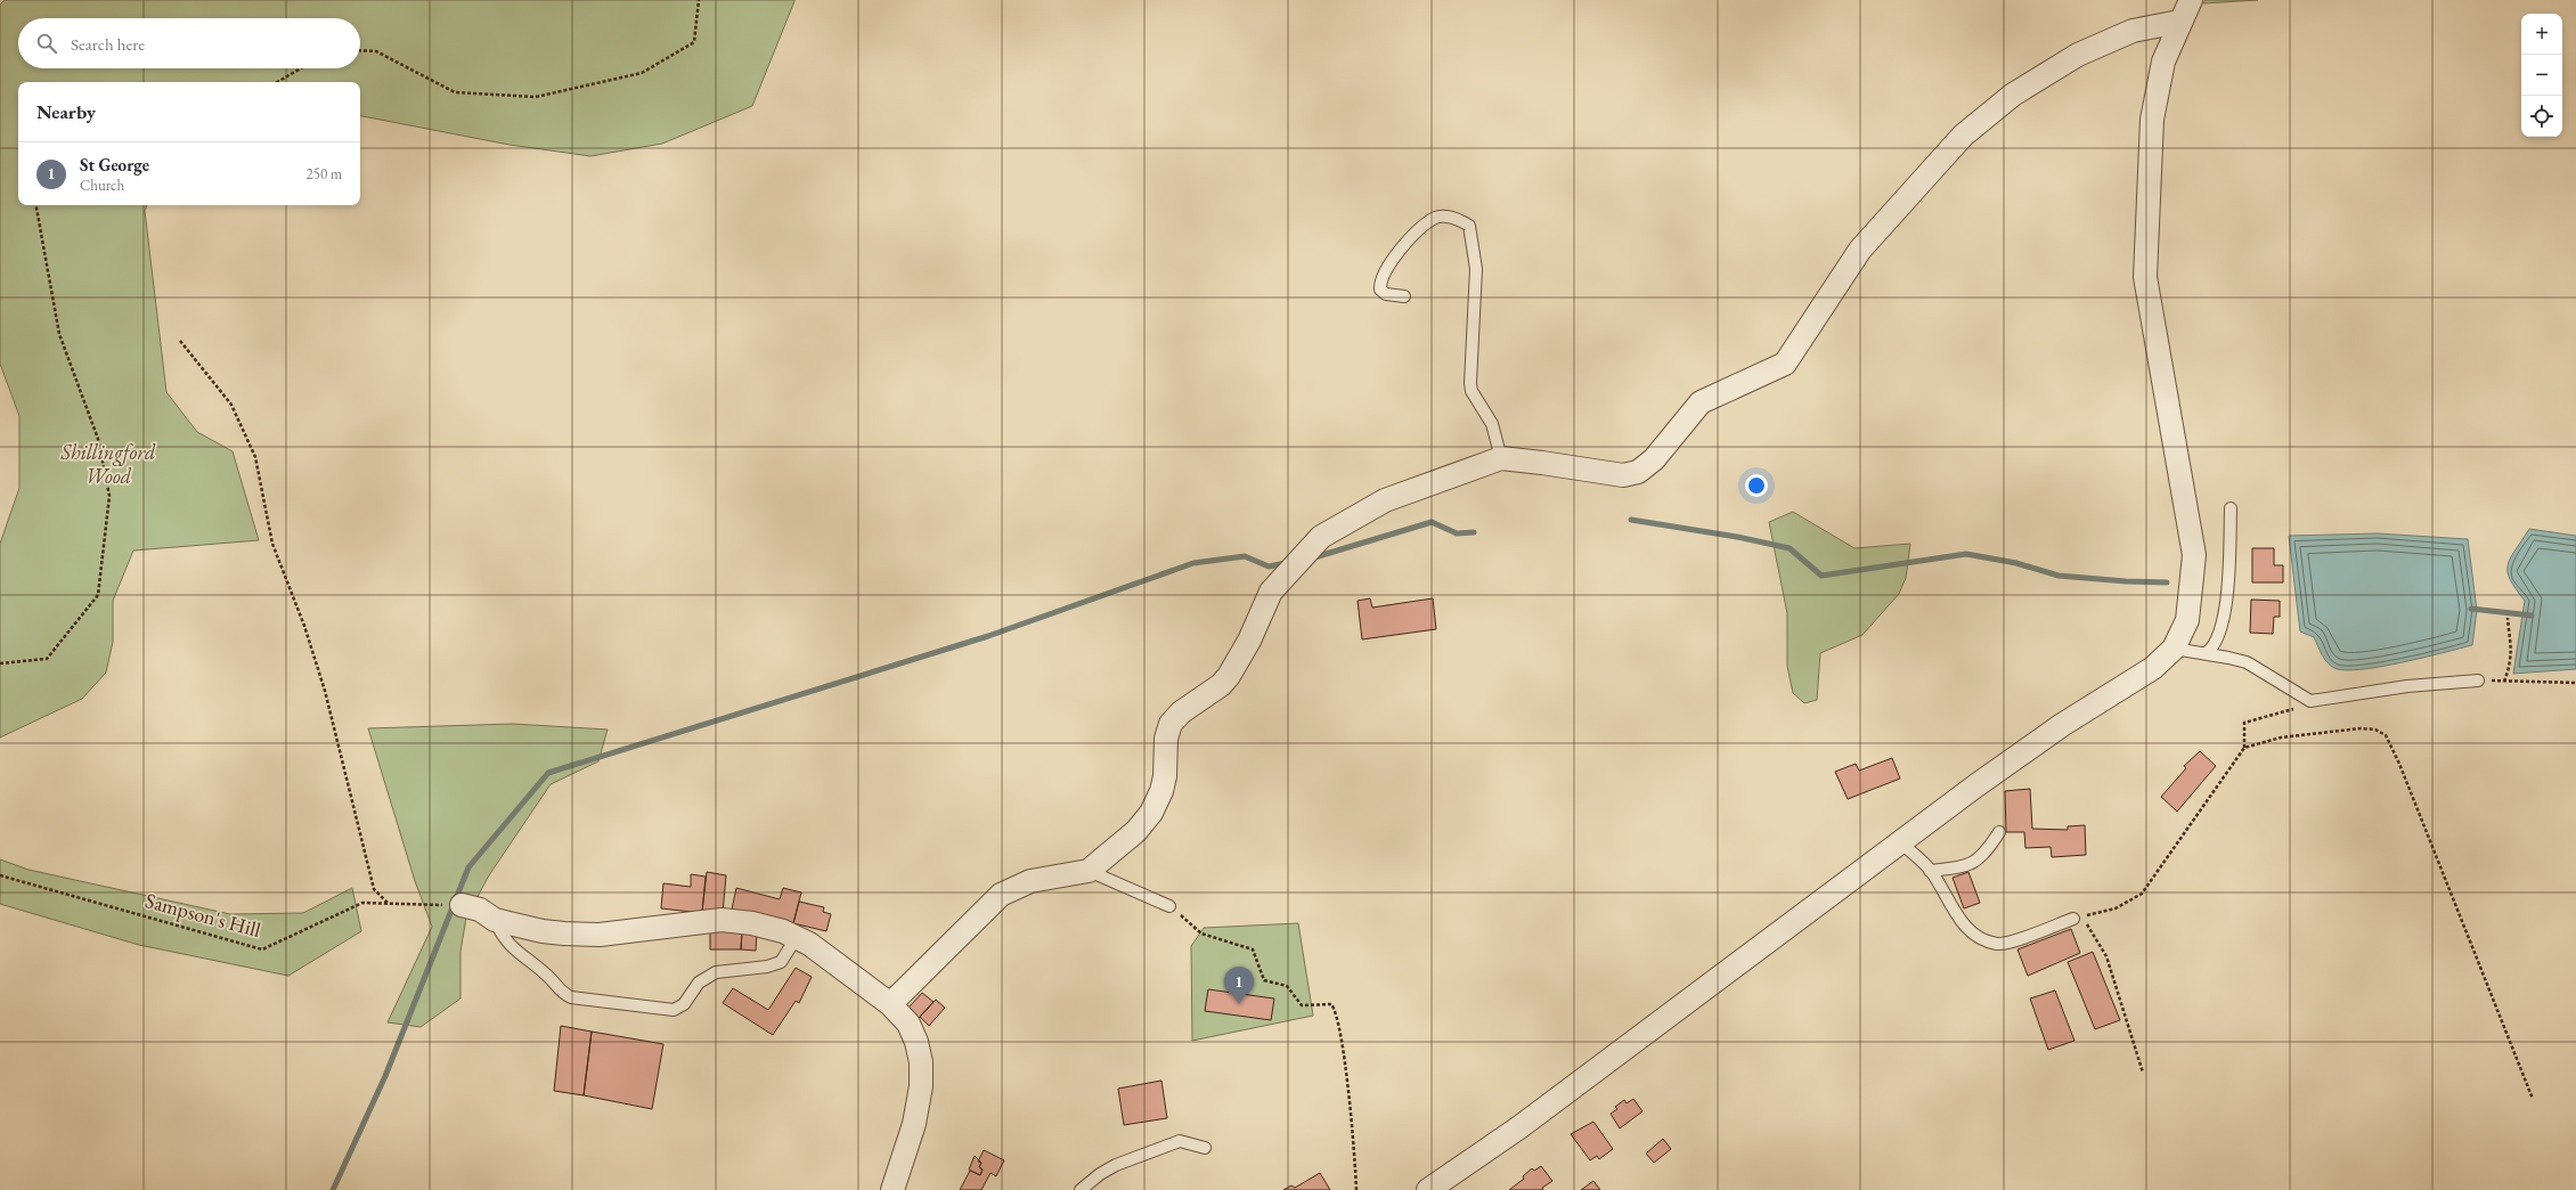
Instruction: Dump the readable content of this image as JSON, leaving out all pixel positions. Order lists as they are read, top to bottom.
{
  "streets": {
    "path": ["Sampson's Hill"]
  },
  "parks": ["Shillingford Wood"],
  "page": {
    "map_buttons": ["+", "−"],
    "search": "Search here",
    "heading": "Nearby",
    "list": [
      {
        "mark": "1",
        "name": "St George",
        "note": "Church",
        "value": "250 m"
      }
    ],
    "pins": "1"
  }
}
